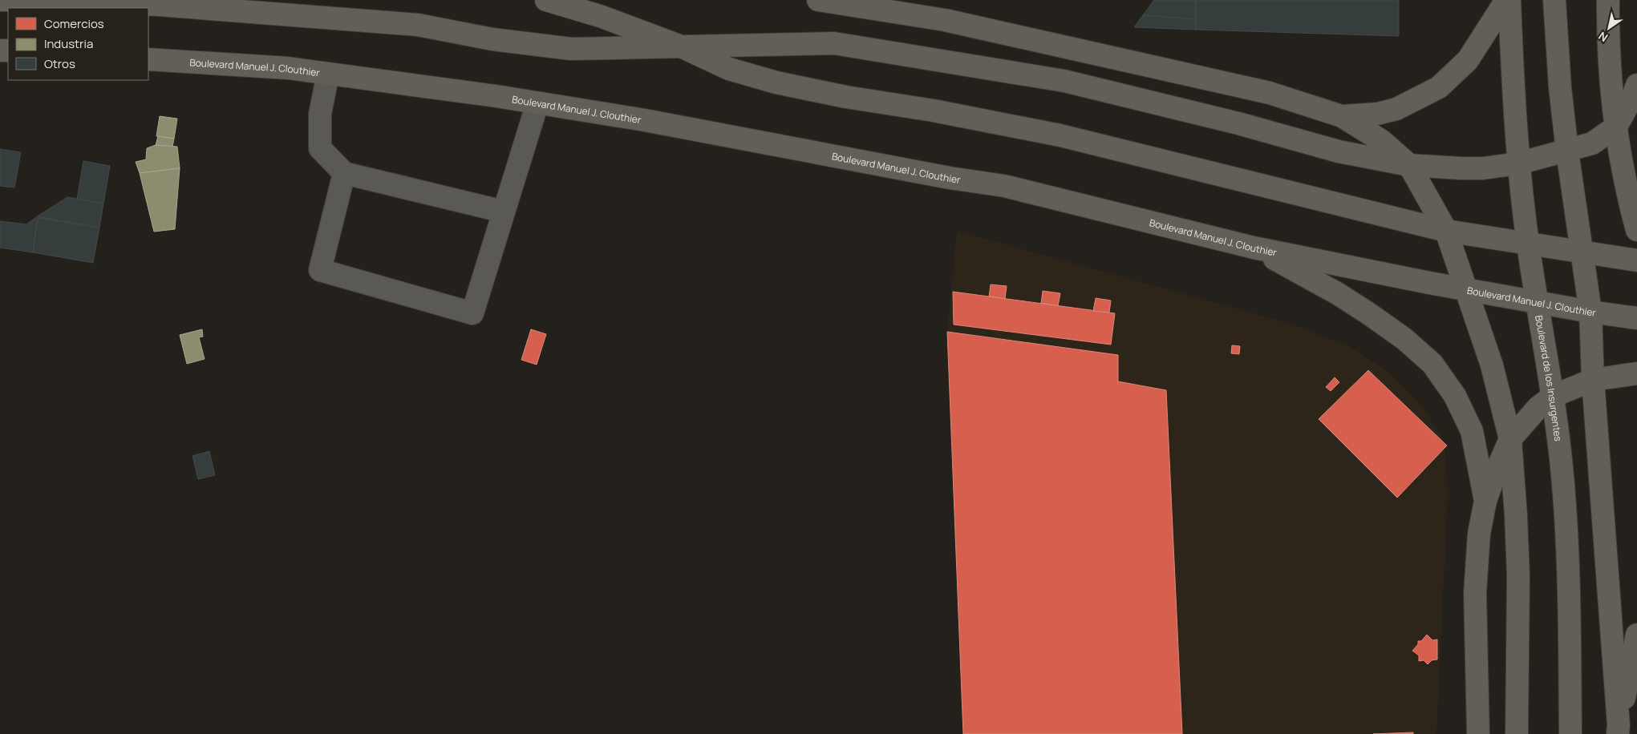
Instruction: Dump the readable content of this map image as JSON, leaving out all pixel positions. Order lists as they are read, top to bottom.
{
  "streets": {
    "main road": ["Boulevard Manuel J. Clouthier", "Boulevard de los Insurgentes"]
  },
  "crossings": [
    ["Boulevard Manuel J. Clouthier", "Boulevard de los Insurgentes"]
  ],
  "legend": ["Comercios", "Industria", "Otros"],
  "north": "bottom left"
}
